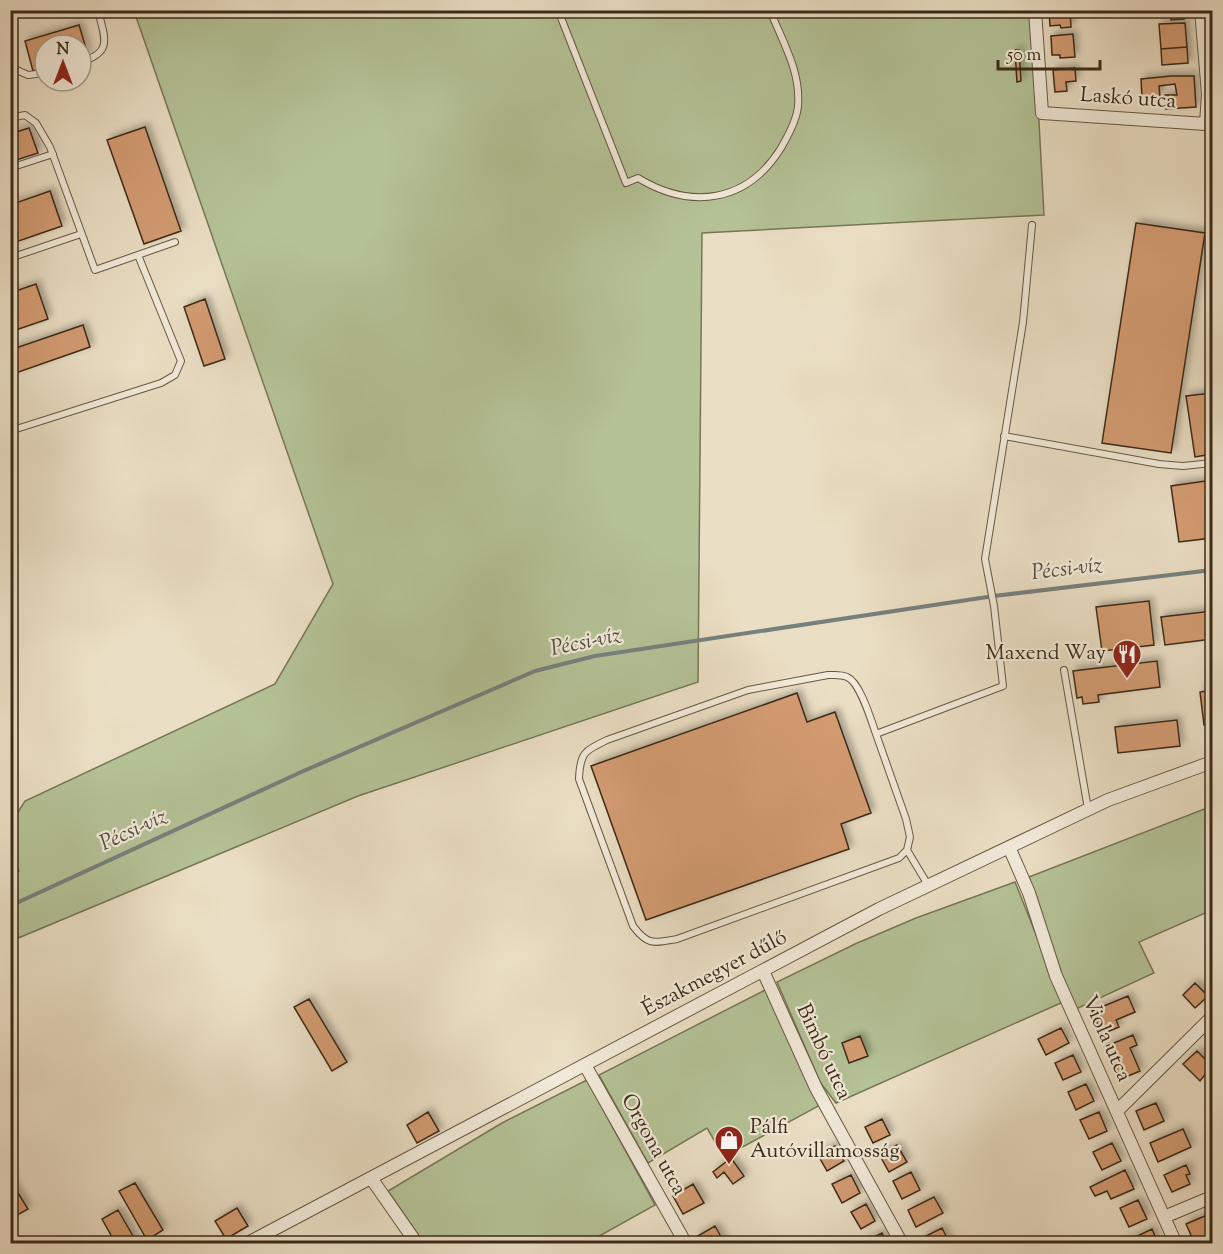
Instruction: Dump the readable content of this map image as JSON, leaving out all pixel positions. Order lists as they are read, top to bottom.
{
  "streets": {
    "street": [
      "Laskó utca",
      "Északmegyer dűlő",
      "Viola utca",
      "Bimbó utca",
      "Orgona utca"
    ]
  },
  "crossings": [
    ["Északmegyer dűlő", "Viola utca"],
    ["Északmegyer dűlő", "Bimbó utca"],
    ["Északmegyer dűlő", "Orgona utca"]
  ],
  "water": ["Pécsi-víz"],
  "places": {
    "restaurant": ["Maxend Way"],
    "shop": ["Pálfi Autóvillamosság"]
  },
  "scale_bar": "50 m",
  "north": "top"
}
